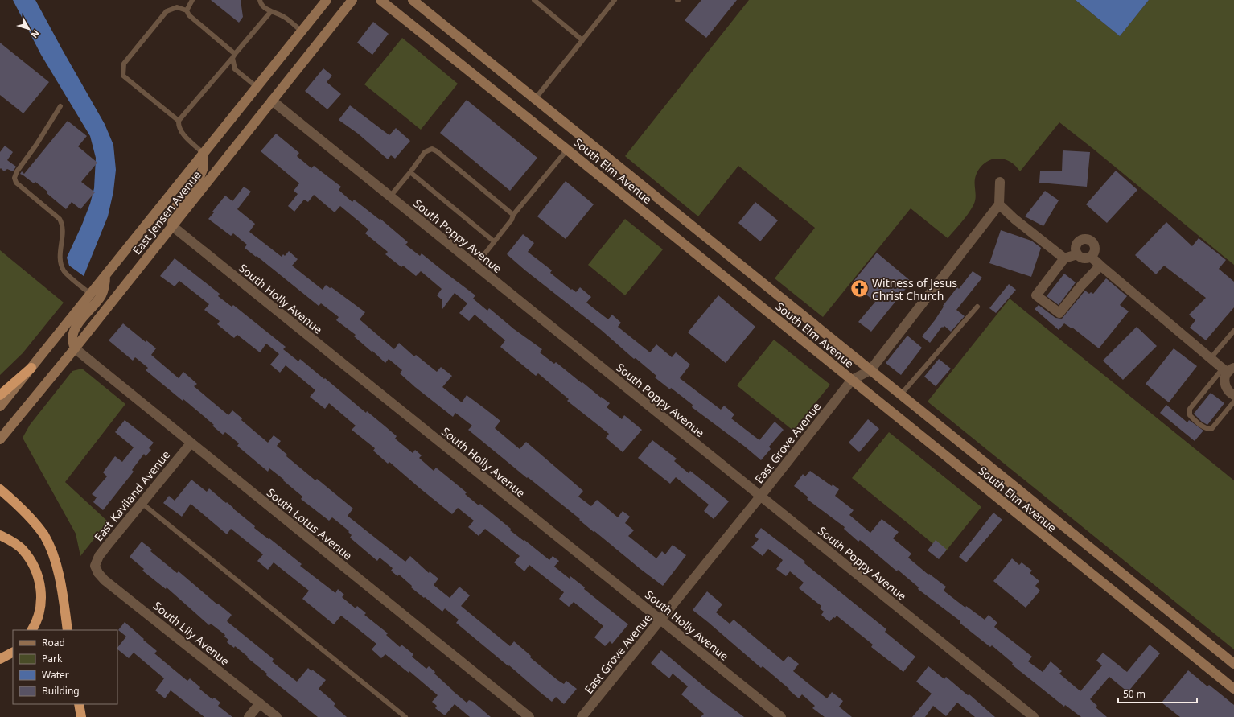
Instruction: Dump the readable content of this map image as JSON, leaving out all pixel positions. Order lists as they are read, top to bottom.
{
  "streets": {
    "main road": ["South Elm Avenue", "East Jensen Avenue"],
    "street": [
      "South Poppy Avenue",
      "South Holly Avenue",
      "East Grove Avenue",
      "East Kaviland Avenue",
      "South Lotus Avenue",
      "South Lily Avenue"
    ]
  },
  "crossings": [
    ["South Elm Avenue", "East Grove Avenue"],
    ["East Jensen Avenue", "South Poppy Avenue"],
    ["East Jensen Avenue", "South Holly Avenue"],
    ["East Jensen Avenue", "South Lotus Avenue"],
    ["South Poppy Avenue", "East Grove Avenue"],
    ["South Holly Avenue", "East Grove Avenue"],
    ["East Kaviland Avenue", "South Lotus Avenue"],
    ["East Kaviland Avenue", "South Lily Avenue"]
  ],
  "places": {
    "church": ["Witness of Jesus Christ Church"]
  },
  "legend": [
    "Road",
    "Park",
    "Water",
    "Building"
  ],
  "scale_bar": "50 m",
  "north": "bottom right"
}
